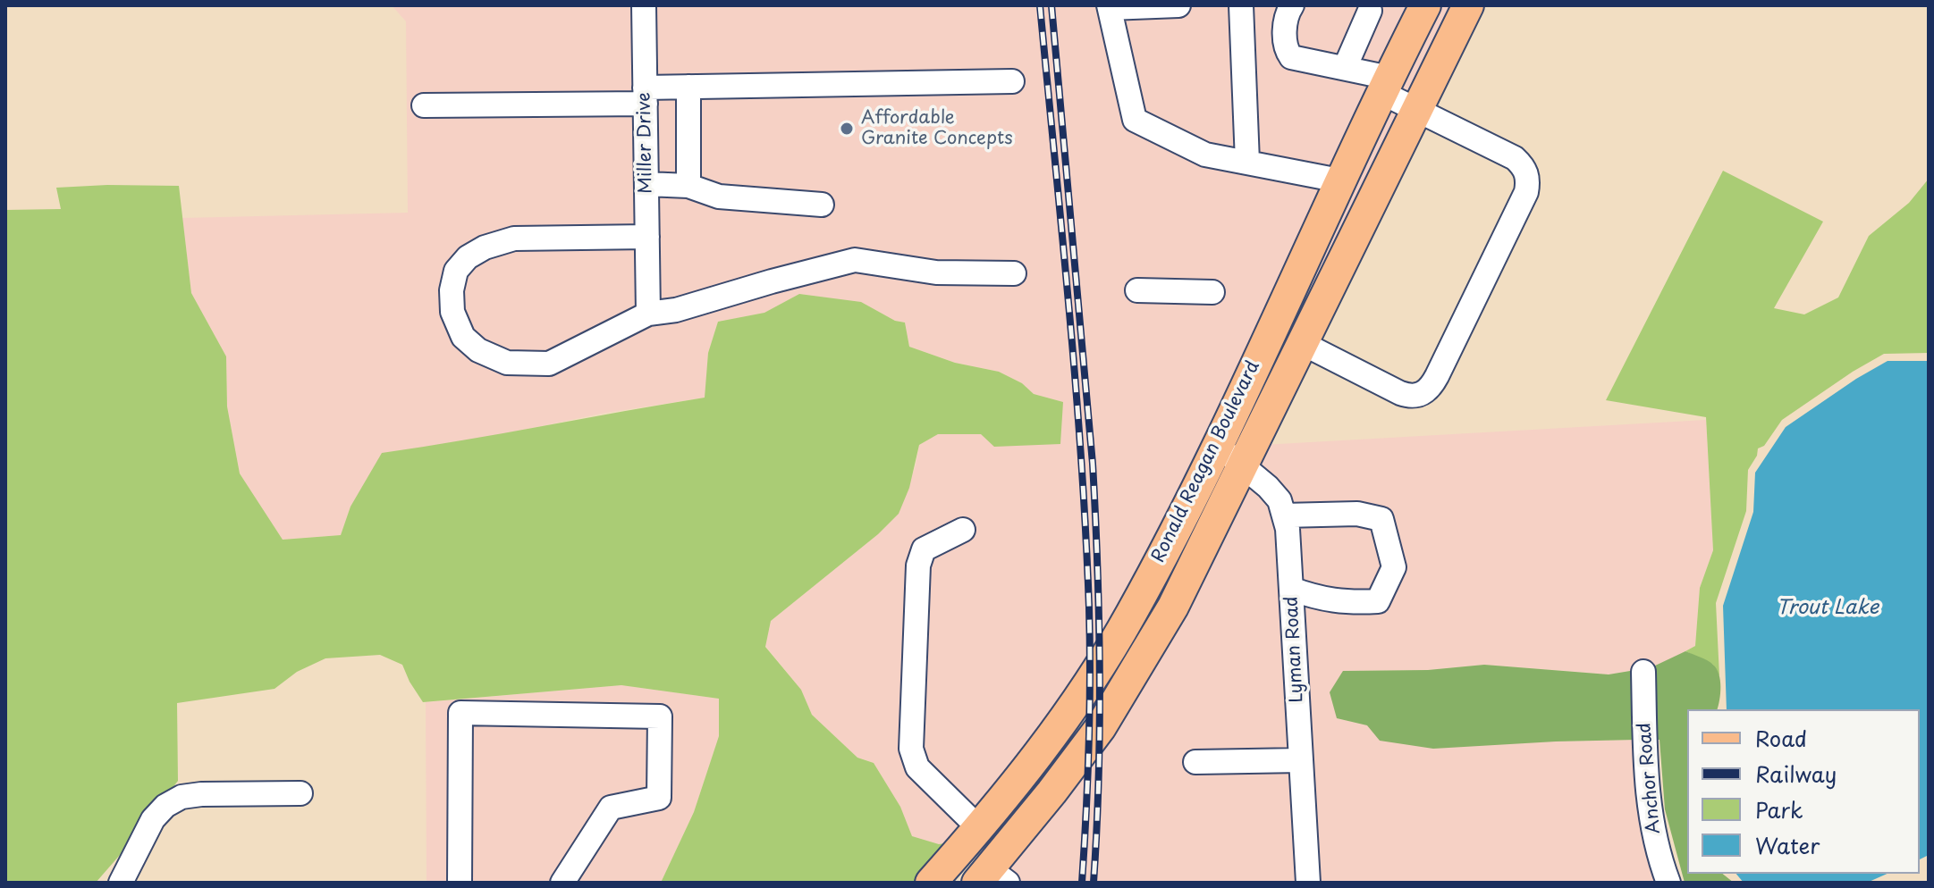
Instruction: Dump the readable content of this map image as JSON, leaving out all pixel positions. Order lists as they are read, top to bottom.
{
  "streets": {
    "main road": ["Ronald Reagan Boulevard"],
    "street": ["Miller Drive", "Lyman Road", "Anchor Road"]
  },
  "crossings": [
    ["Ronald Reagan Boulevard", "Lyman Road"]
  ],
  "water": ["Trout Lake"],
  "places": ["Affordable Granite Concepts"],
  "legend": [
    "Road",
    "Railway",
    "Park",
    "Water"
  ]
}
